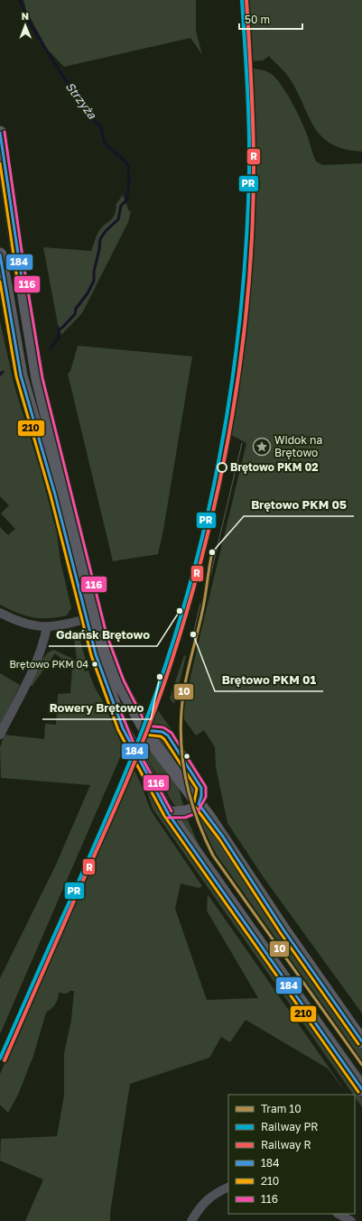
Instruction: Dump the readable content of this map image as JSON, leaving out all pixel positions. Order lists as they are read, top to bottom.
{
  "water": ["Strzyża"],
  "places": {
    "place": ["Widok na Brętowo"],
    "other": [
      "Brętowo PKM 02",
      "Brętowo PKM 05",
      "Gdańsk Brętowo",
      "Brętowo PKM 01",
      "Brętowo PKM 04",
      "Rowery Brętowo"
    ]
  },
  "lines": [
    "rail line PR",
    "rail line R",
    "transit line 116",
    "transit line 184",
    "transit line 210",
    "tram line 10"
  ],
  "legend": [
    "Tram 10",
    "Railway PR",
    "Railway R",
    "184",
    "210",
    "116"
  ],
  "scale_bar": "50 m",
  "north": "top"
}
